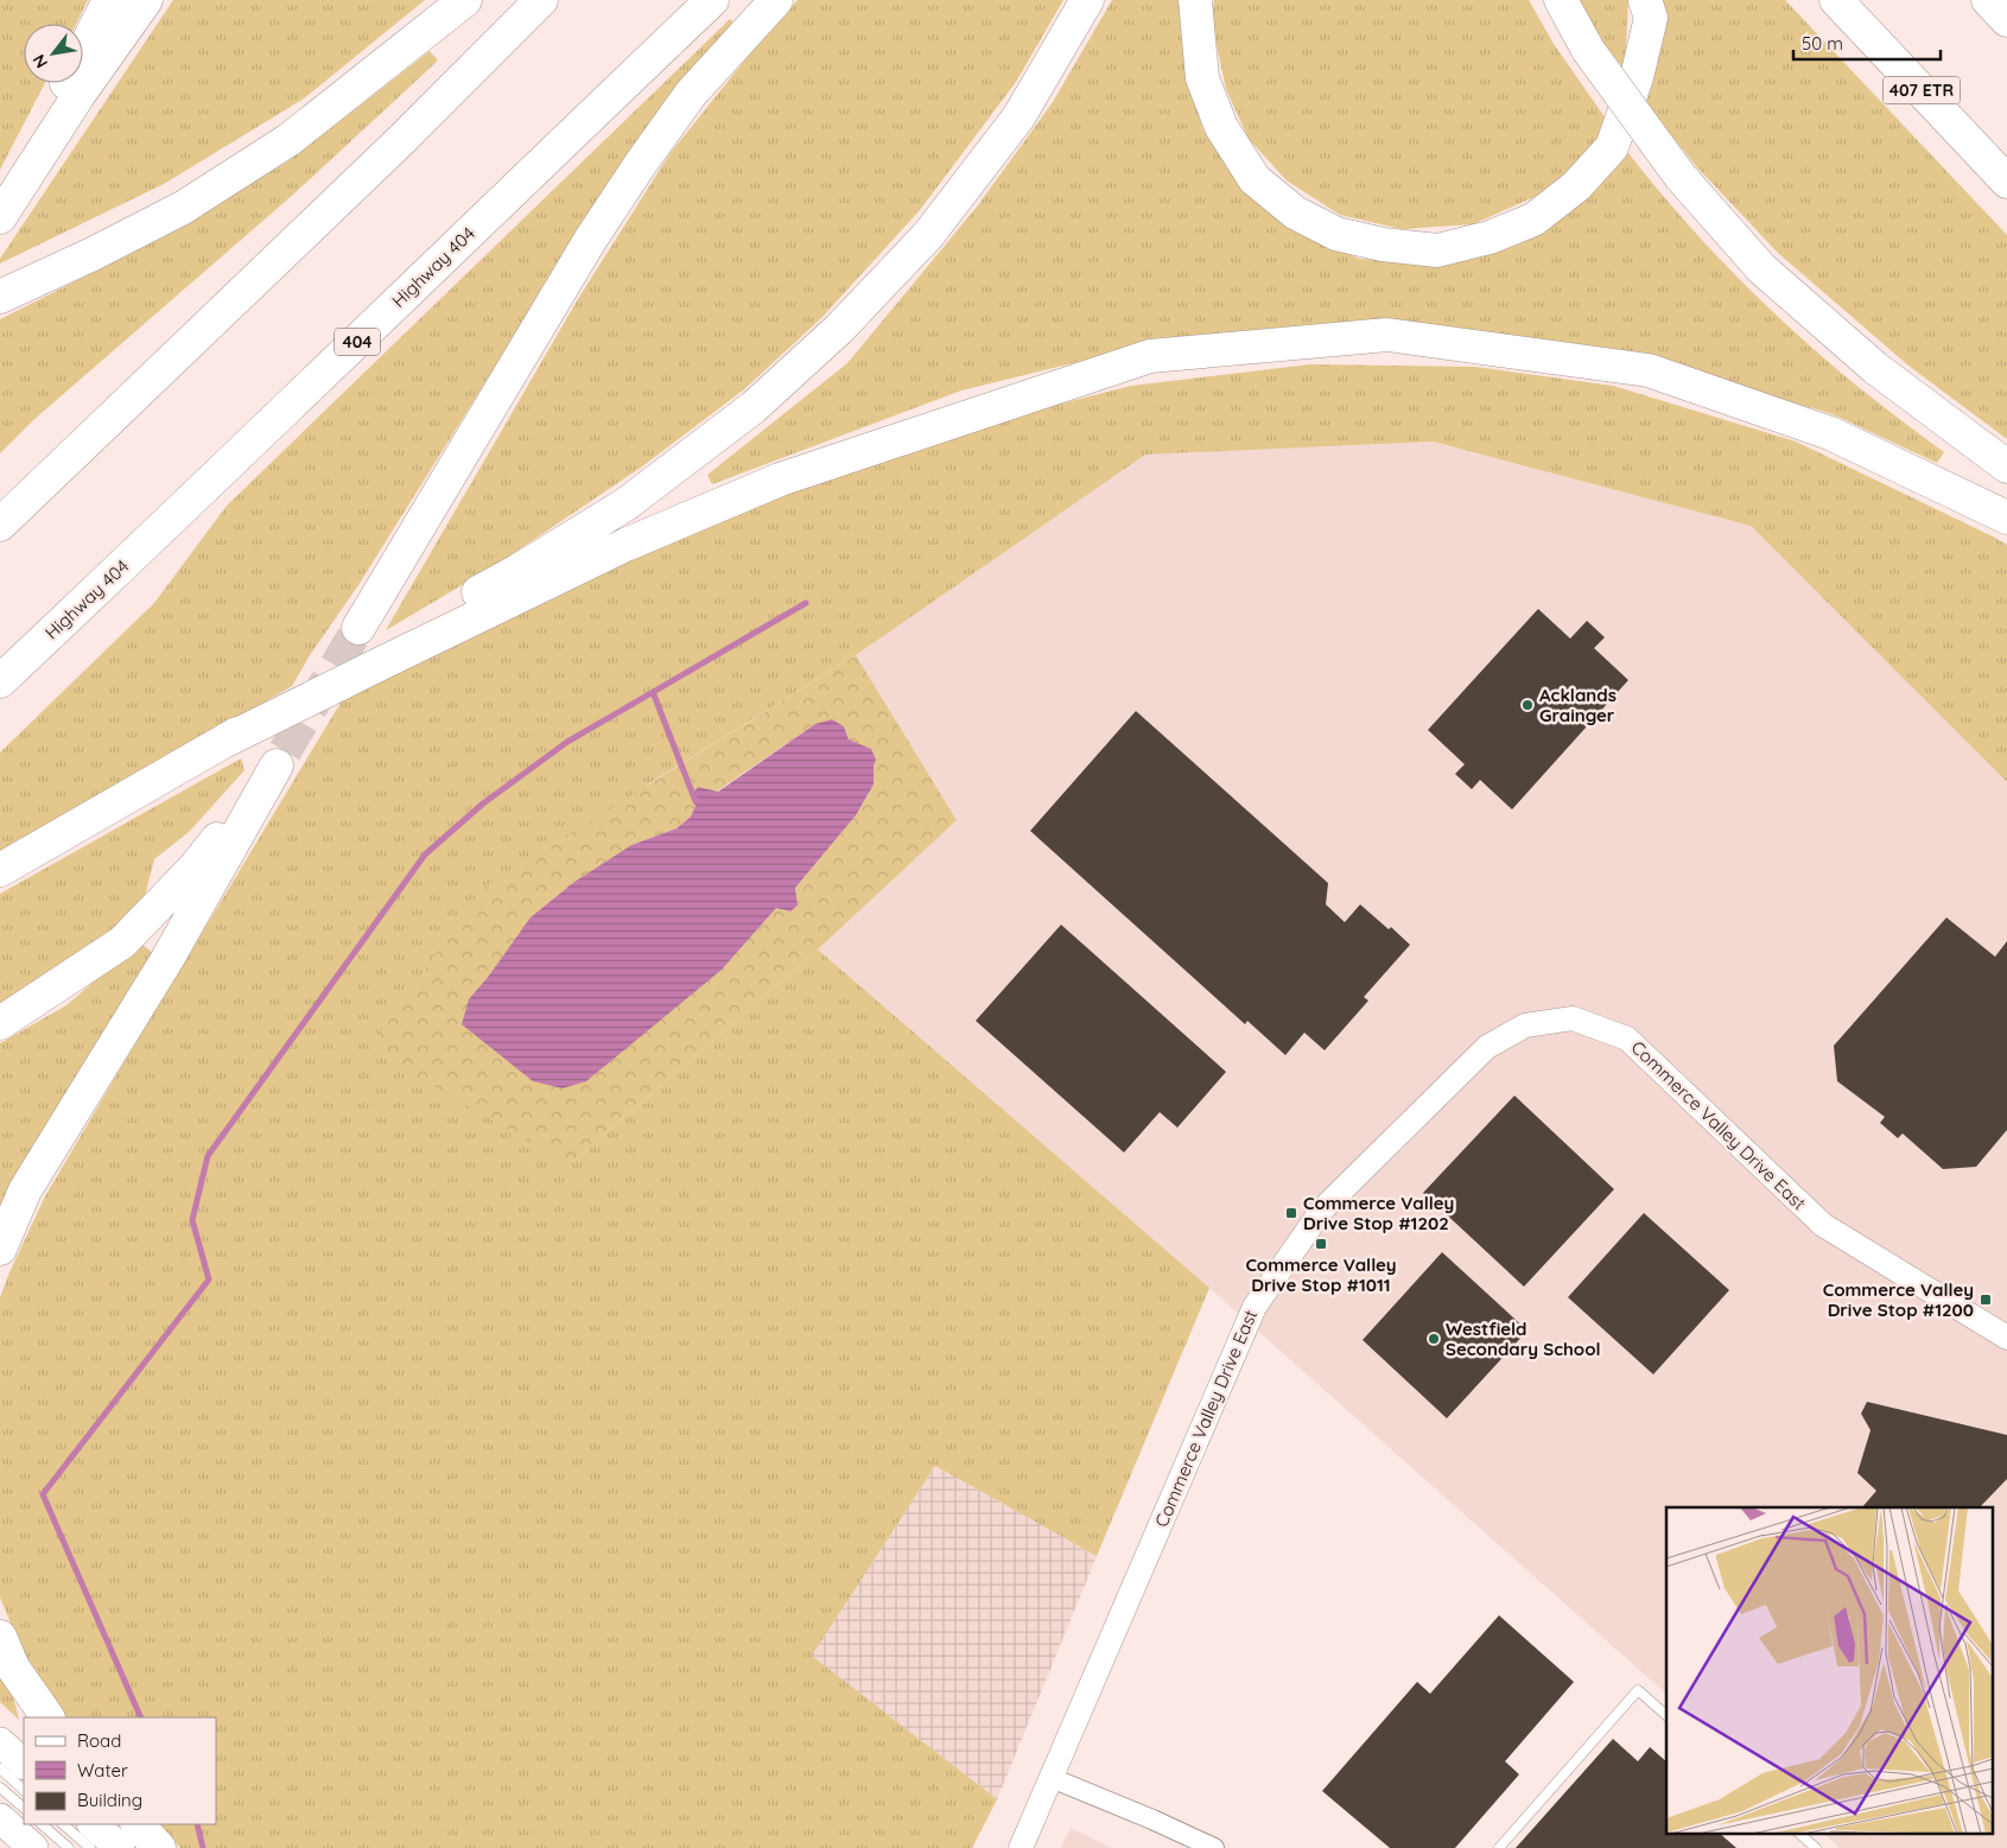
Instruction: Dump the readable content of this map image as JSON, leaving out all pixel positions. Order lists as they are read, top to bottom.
{
  "streets": {
    "highway": ["407 ETR", "Highway 404", "404"],
    "street": ["Commerce Valley Drive East"]
  },
  "places": {
    "other": ["Acklands Grainger", "Westfield Secondary School"],
    "transit": ["Commerce Valley Drive Stop #1202", "Commerce Valley Drive Stop #1011", "Commerce Valley Drive Stop #1200"]
  },
  "legend": ["Road", "Water", "Building"],
  "scale_bar": "50 m",
  "north": "bottom left"
}
